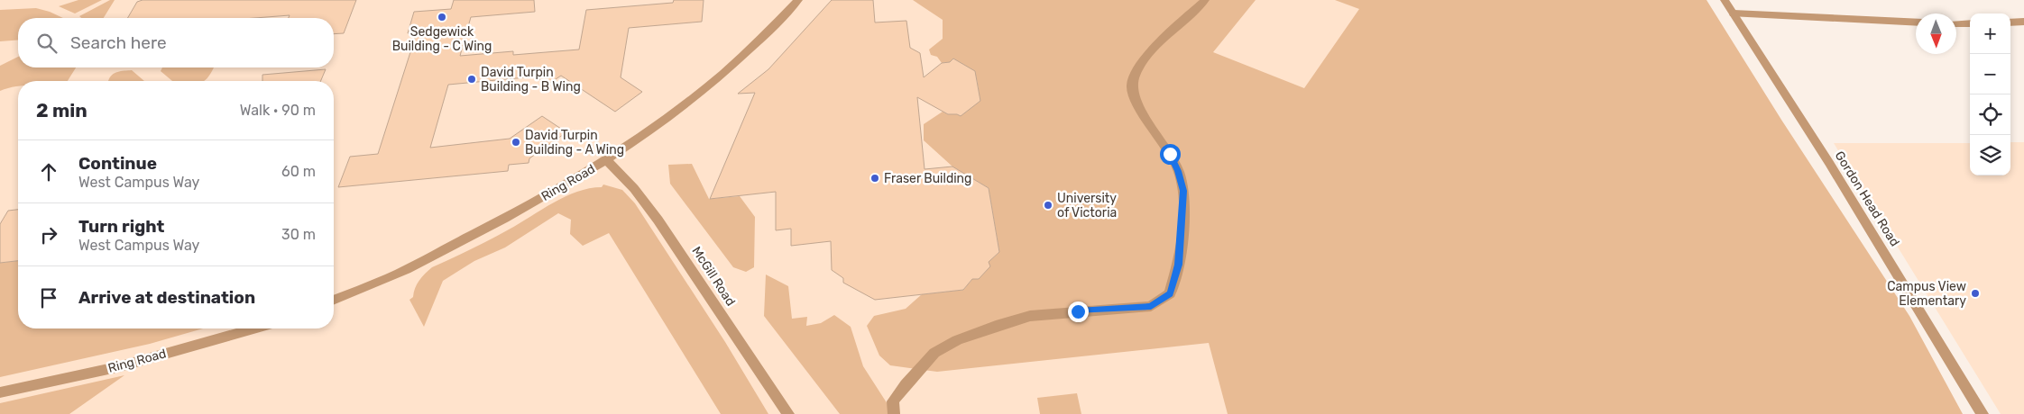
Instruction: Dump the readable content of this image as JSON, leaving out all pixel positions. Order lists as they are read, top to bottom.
{
  "streets": {
    "street": ["Ring Road", "Gordon Head Road", "McGill Road"]
  },
  "crossings": [
    ["Ring Road", "McGill Road"]
  ],
  "places": [
    "Sedgewick Building - C Wing",
    "David Turpin Building - B Wing",
    "David Turpin Building - A Wing",
    "Fraser Building",
    "University of Victoria",
    "Campus View Elementary"
  ],
  "north": "bottom",
  "page": {
    "map_buttons": ["+", "−"],
    "search": "Search here",
    "heading": ["2 min", "Walk · 90 m"],
    "list": [
      ["Continue", "West Campus Way", "60 m"],
      ["Turn right", "West Campus Way", "30 m"],
      "Arrive at destination"
    ]
  }
}
